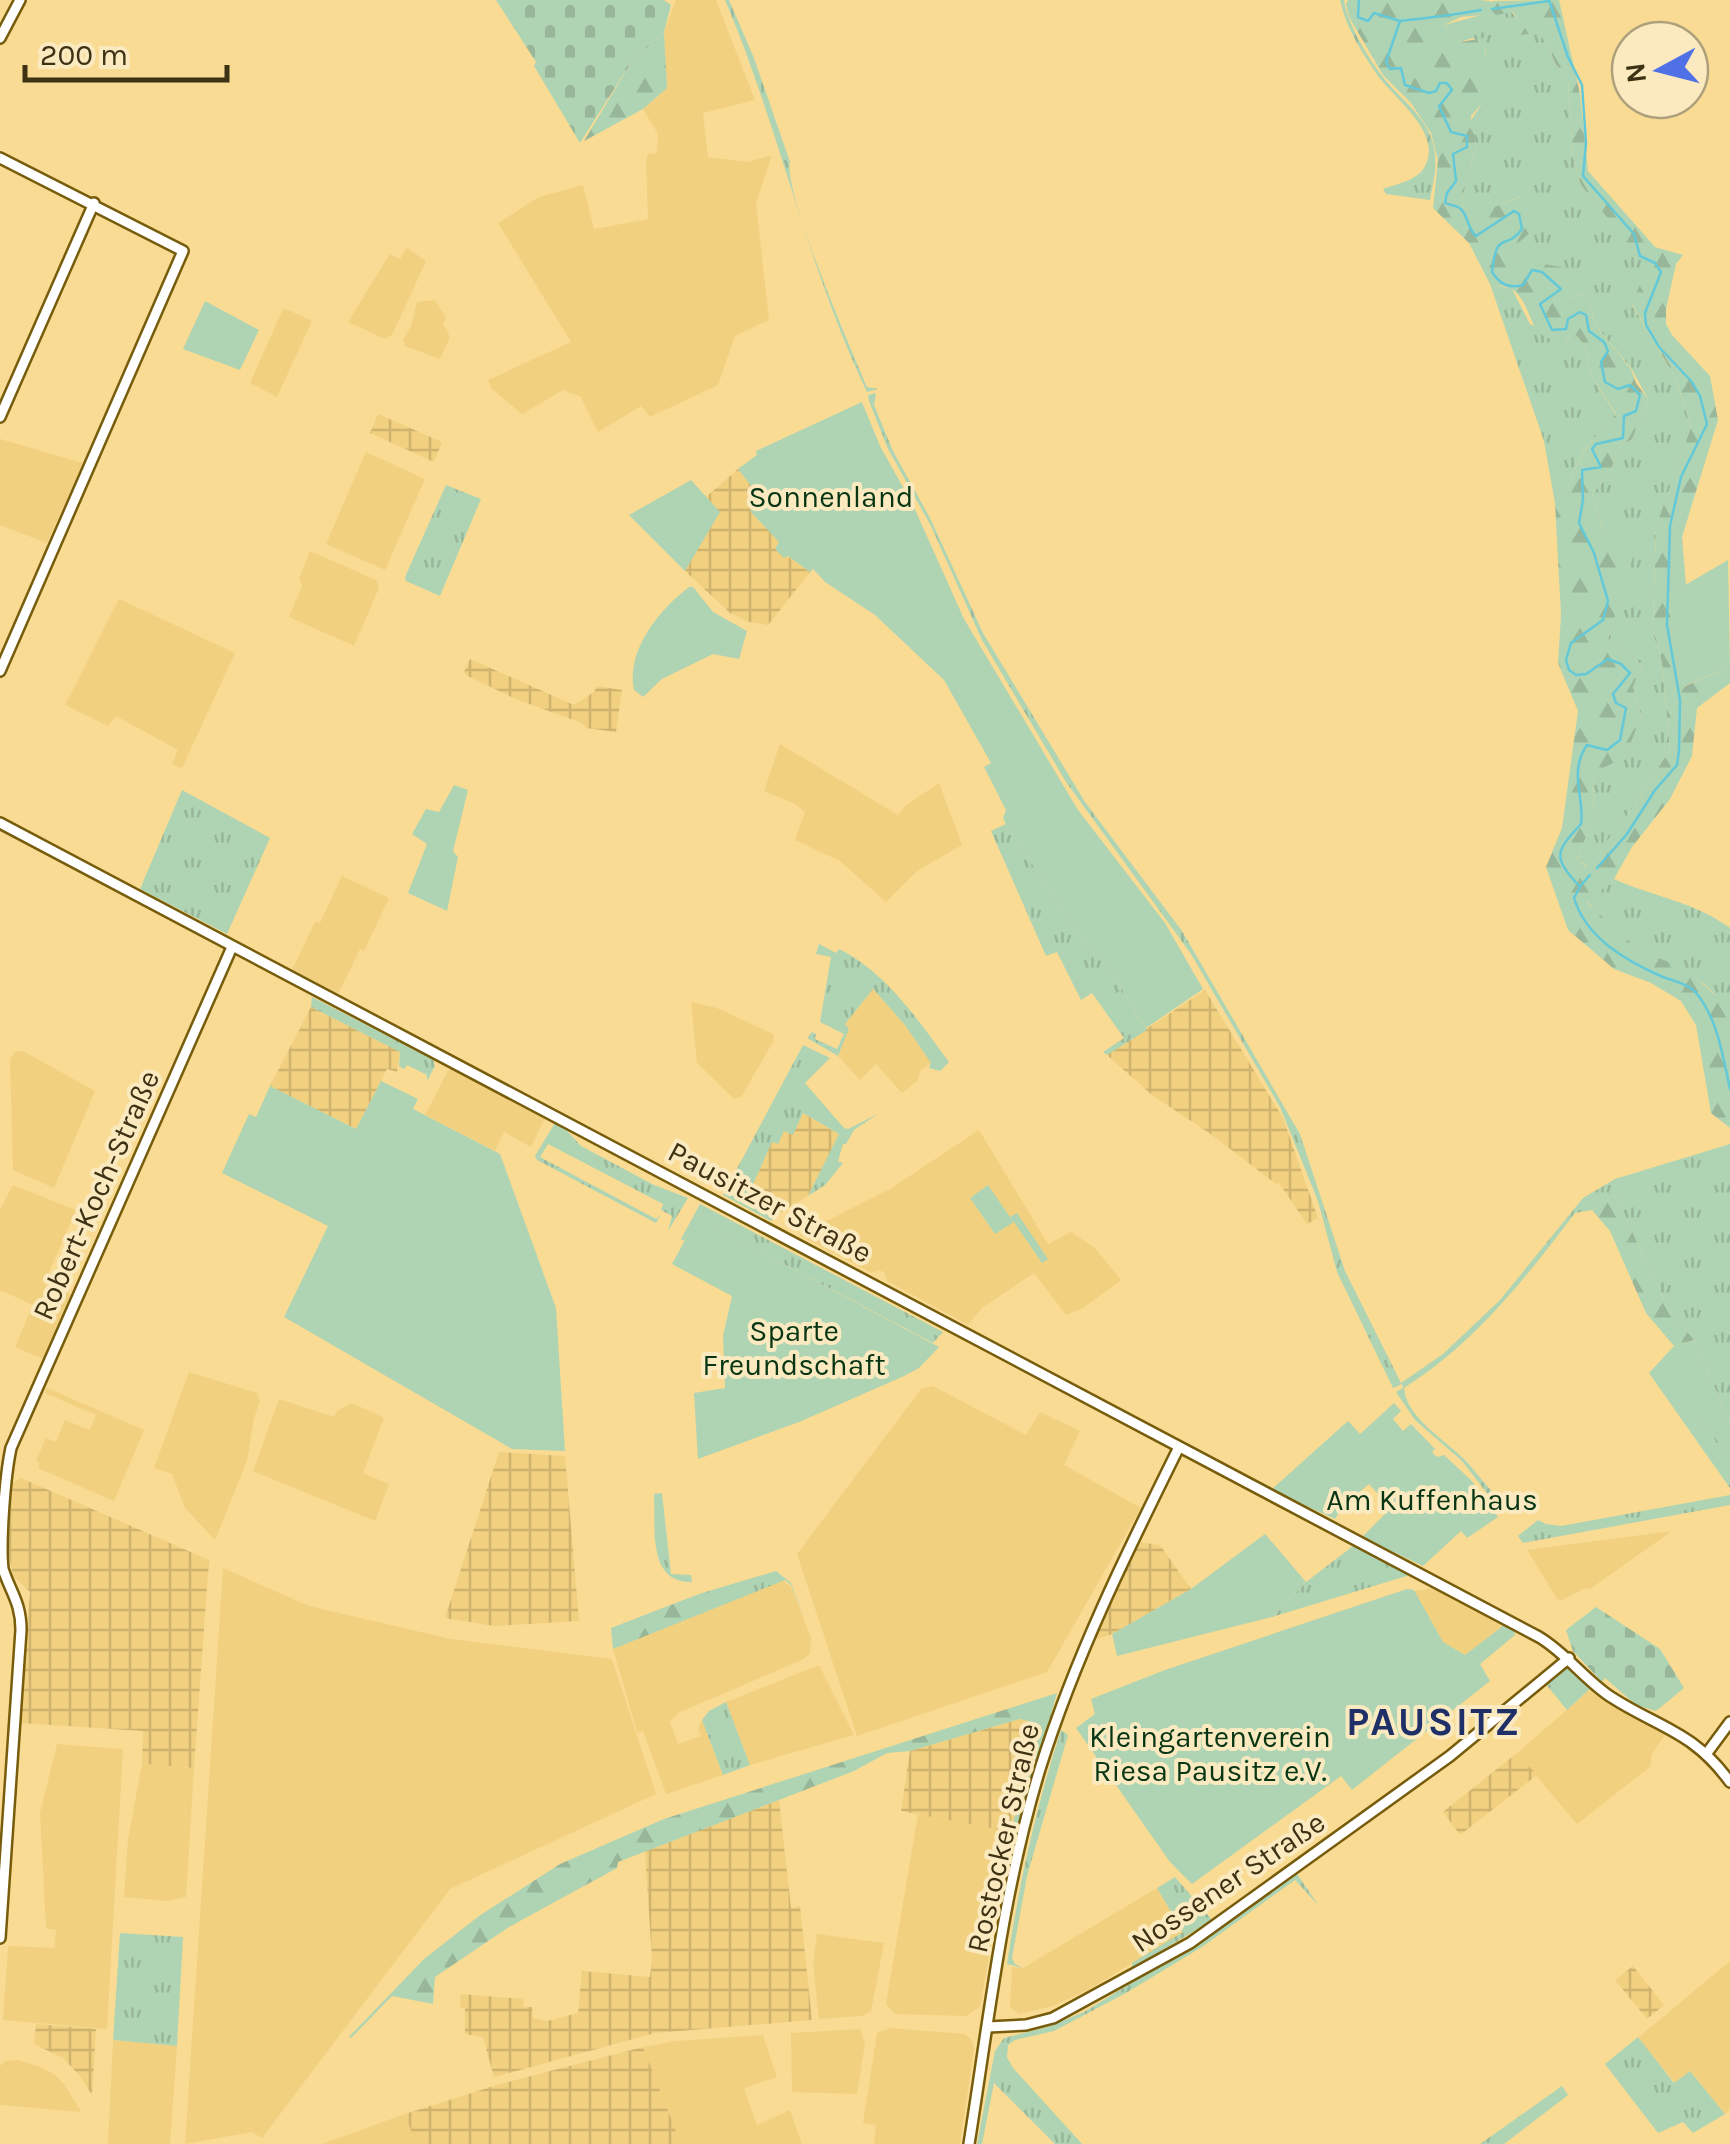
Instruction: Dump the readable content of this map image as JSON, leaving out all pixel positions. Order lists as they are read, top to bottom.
{
  "streets": {
    "street": [
      "Robert-Koch-Straße",
      "Pausitzer Straße",
      "Rostocker Straße",
      "Nossener Straße"
    ]
  },
  "crossings": [
    ["Robert-Koch-Straße", "Pausitzer Straße"],
    ["Pausitzer Straße", "Rostocker Straße"],
    ["Pausitzer Straße", "Nossener Straße"],
    ["Rostocker Straße", "Nossener Straße"]
  ],
  "districts": ["PAUSITZ"],
  "parks": [
    "Sonnenland",
    "Sparte Freundschaft",
    "Am Kuffenhaus",
    "Kleingartenverein Riesa Pausitz e.V."
  ],
  "scale_bar": "200 m",
  "north": "left"
}
